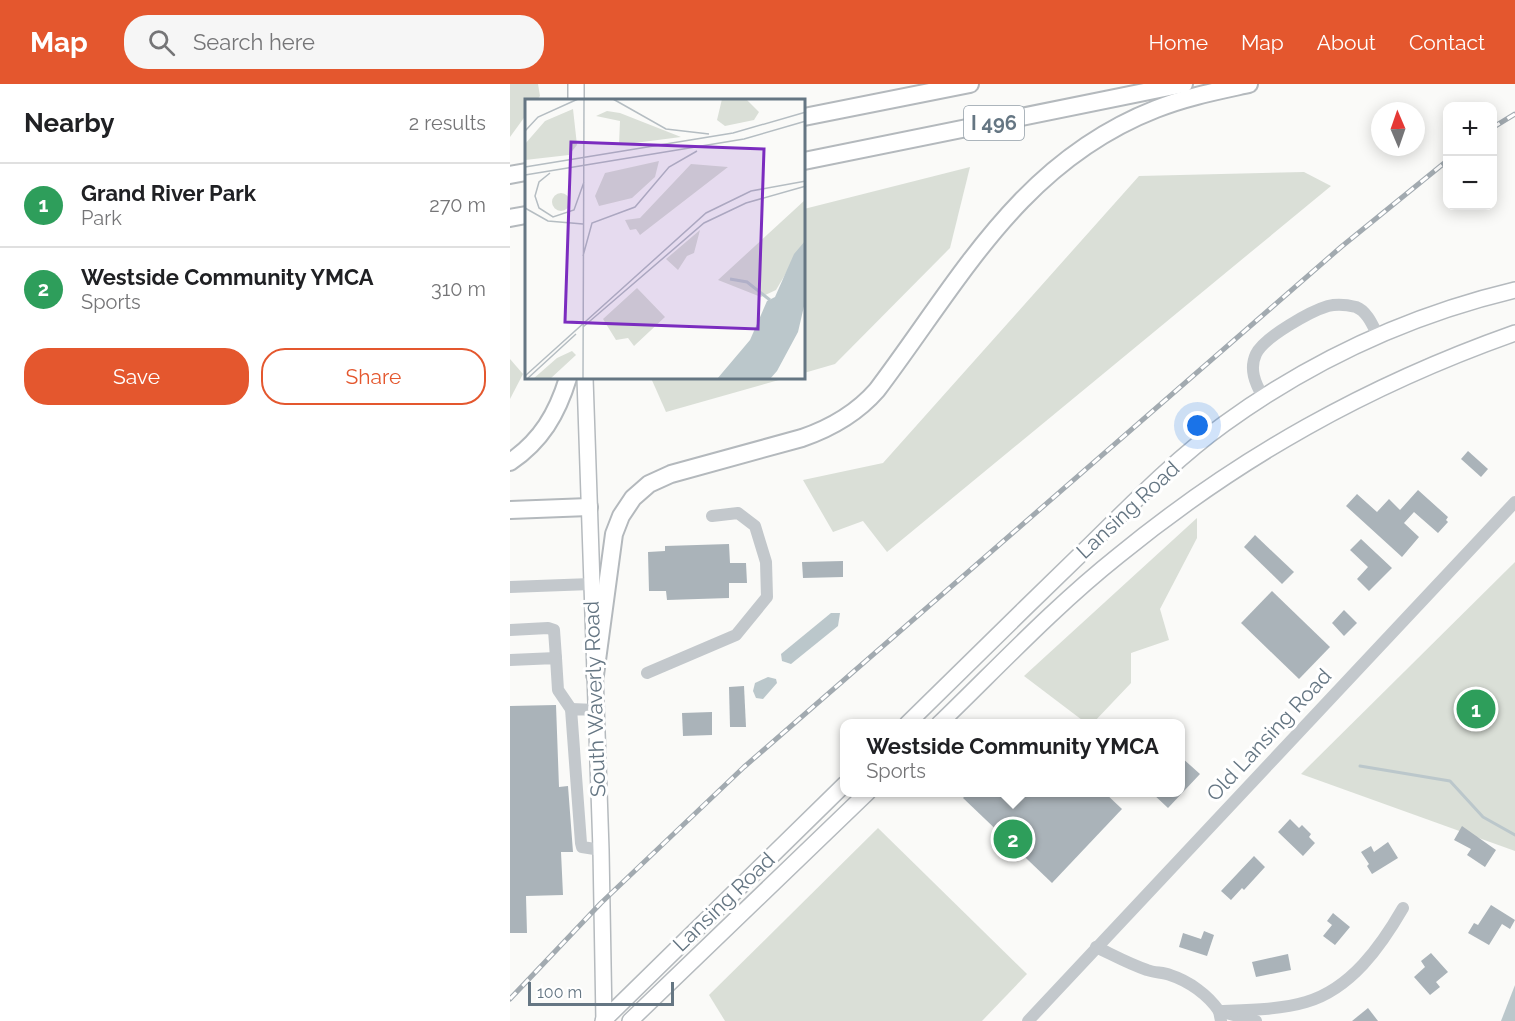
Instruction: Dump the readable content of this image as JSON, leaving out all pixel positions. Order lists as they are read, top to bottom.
{
  "streets": {
    "highway": ["I 496"],
    "main road": ["Lansing Road", "South Waverly Road"],
    "street": ["Old Lansing Road"]
  },
  "crossings": [
    ["Lansing Road", "South Waverly Road"]
  ],
  "scale_bar": "100 m",
  "north": "top",
  "page": {
    "header": "Map",
    "search": "Search here",
    "nav": [
      "Home",
      "Map",
      "About",
      "Contact"
    ],
    "heading": ["Nearby", "2 results"],
    "map_buttons": ["+", "−"],
    "list": [
      {
        "mark": "1",
        "name": "Grand River Park",
        "note": "Park",
        "value": "270 m"
      },
      {
        "mark": "2",
        "name": "Westside Community YMCA",
        "note": "Sports",
        "value": "310 m"
      }
    ],
    "buttons": ["Save", "Share"],
    "pins": ["1", "2"],
    "popup": ["Westside Community YMCA", "Sports"],
    "scale": "100 m"
  }
}
